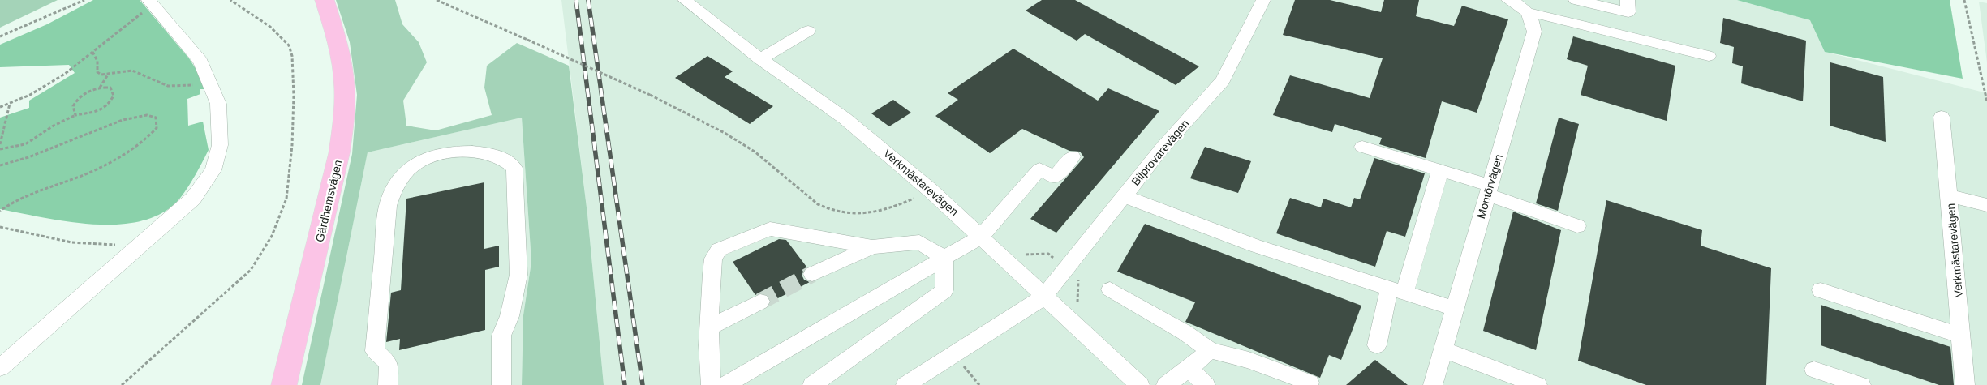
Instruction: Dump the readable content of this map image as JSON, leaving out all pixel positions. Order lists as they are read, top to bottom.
{
  "streets": {
    "main road": ["Gärdhemsvägen"],
    "street": ["Bilprovarevägen", "Verkmästarevägen", "Montörvägen"]
  },
  "crossings": [
    ["Bilprovarevägen", "Verkmästarevägen"]
  ]
}
